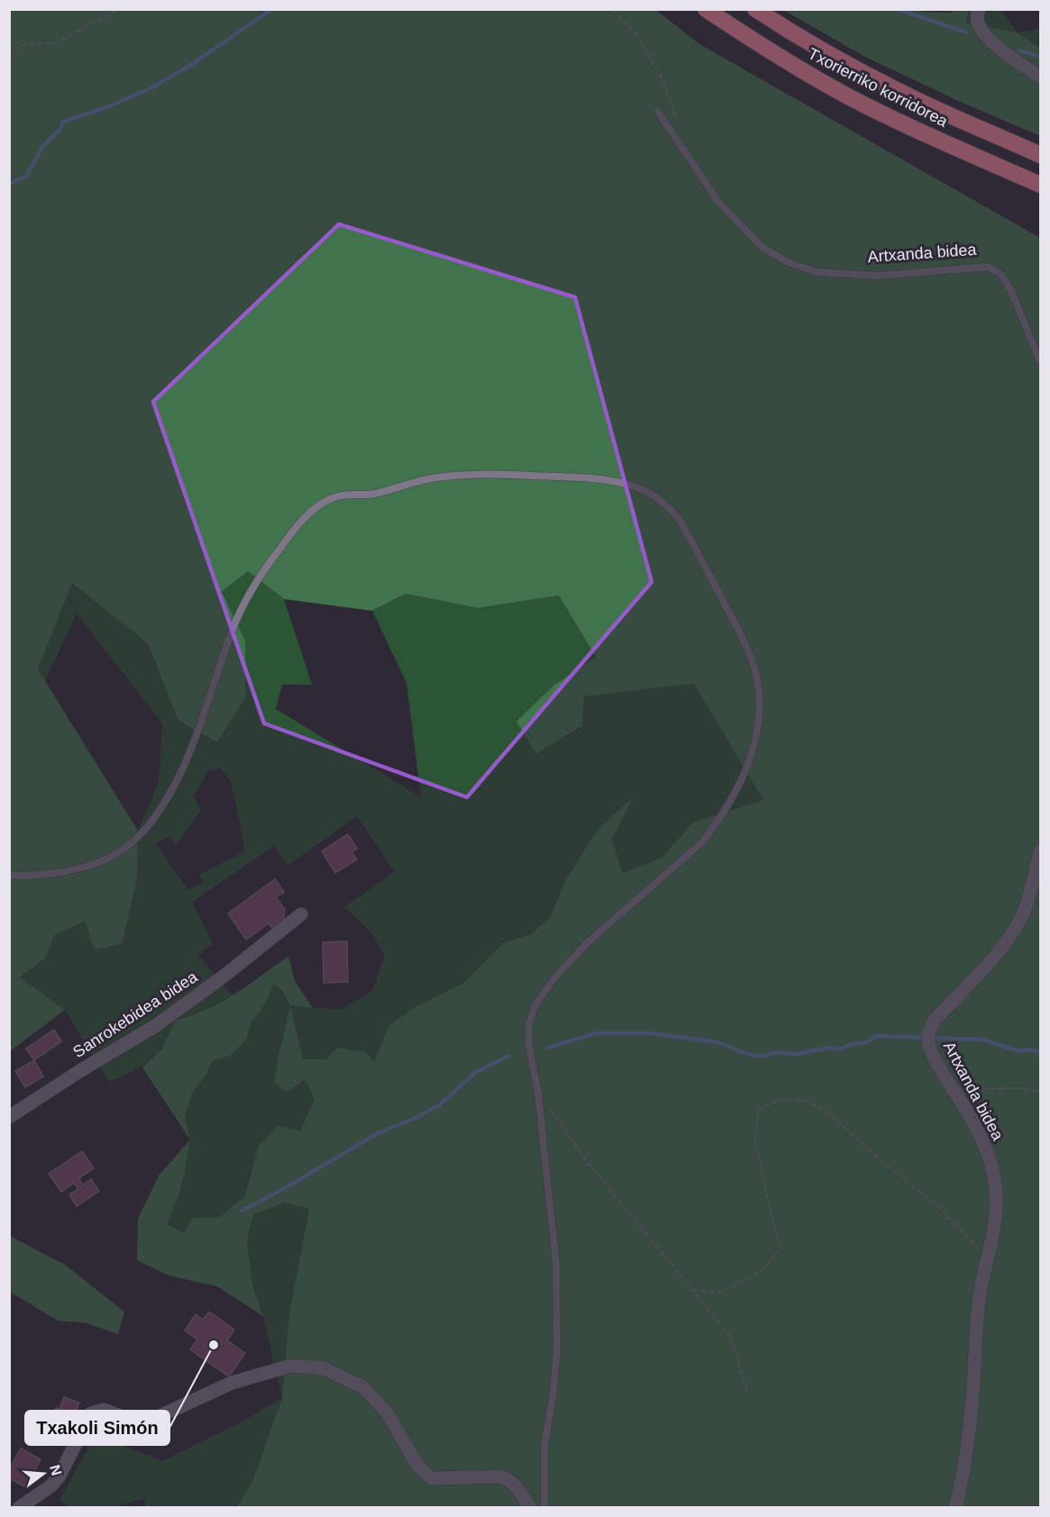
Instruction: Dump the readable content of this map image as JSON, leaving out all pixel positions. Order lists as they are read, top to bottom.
{
  "streets": {
    "highway": ["Txorierriko korridorea"],
    "street": ["Artxanda bidea", "Sanrokebidea bidea"]
  },
  "places": ["Txakoli Simón"],
  "north": "right"
}
